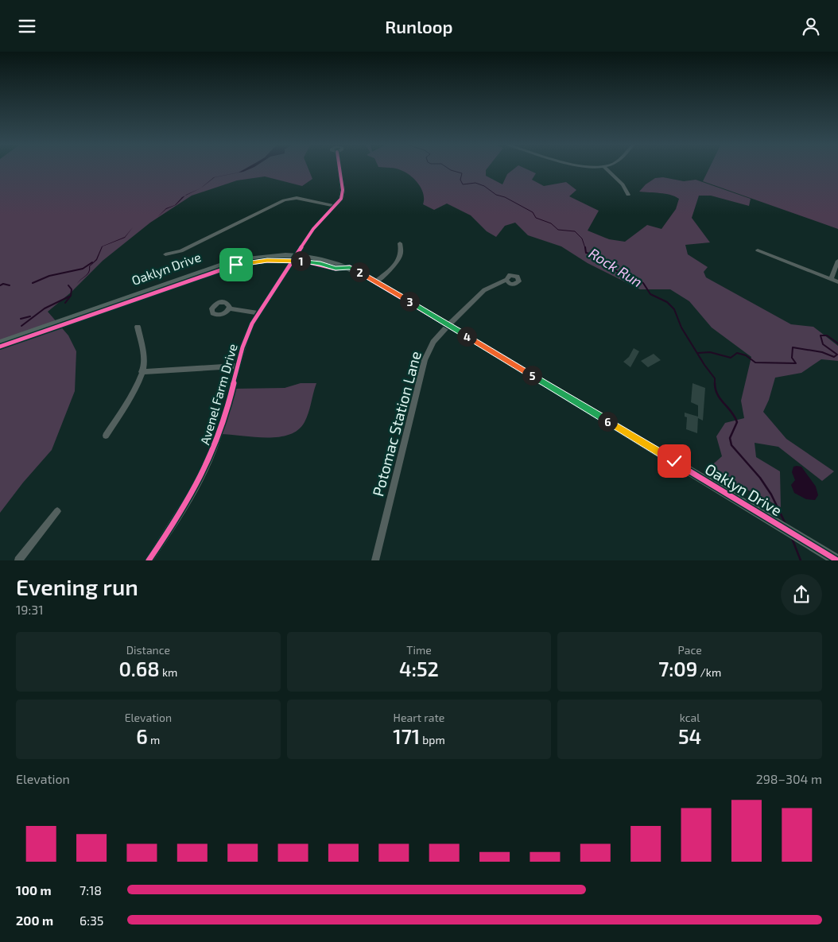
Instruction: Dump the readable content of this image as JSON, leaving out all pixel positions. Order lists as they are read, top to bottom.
{
  "streets": {
    "street": ["Oaklyn Drive", "Avenel Farm Drive", "Potomac Station Lane"]
  },
  "crossings": [
    ["Oaklyn Drive", "Avenel Farm Drive"],
    ["Oaklyn Drive", "Potomac Station Lane"]
  ],
  "water": ["Rock Run"],
  "page": {
    "header": "Runloop",
    "pins": [
      "1",
      "2",
      "3",
      "4",
      "5",
      "6"
    ],
    "heading": ["Evening run", "19:31"],
    "stats": [
      ["Distance", "0.68 km"],
      ["Time", "4:52"],
      ["Pace", "7:09 /km"],
      ["Elevation", "6 m"],
      ["Heart rate", "171 bpm"],
      ["kcal", "54"]
    ],
    "chart": ["Elevation", "298–304 m"],
    "list": [
      {
        "name": "100 m",
        "note": "7:18"
      },
      {
        "name": "200 m",
        "note": "6:35"
      }
    ]
  }
}
